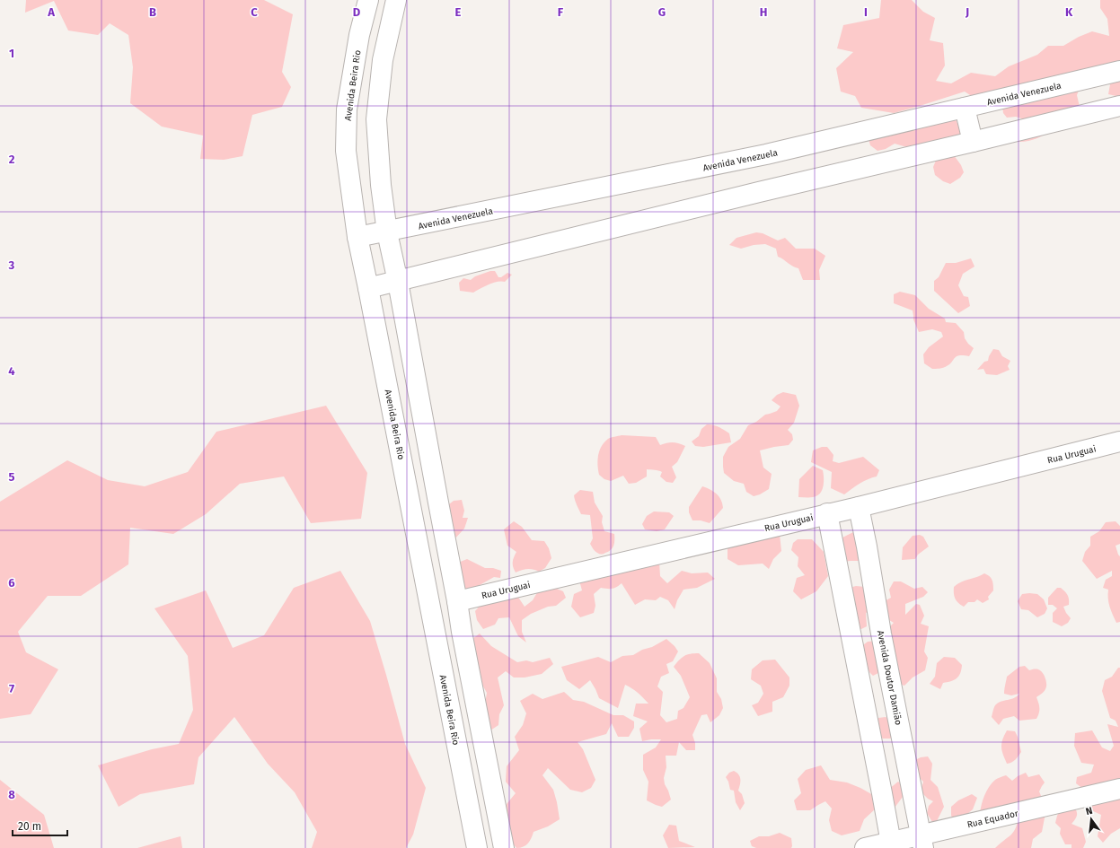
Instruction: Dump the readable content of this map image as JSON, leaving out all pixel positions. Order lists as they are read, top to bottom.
{
  "streets": {
    "street": [
      "Avenida Beira Rio",
      "Avenida Venezuela",
      "Rua Uruguai",
      "Avenida Doutor Damião",
      "Rua Equador"
    ]
  },
  "crossings": [
    ["Avenida Beira Rio", "Avenida Venezuela"],
    ["Rua Uruguai", "Avenida Doutor Damião"],
    ["Avenida Doutor Damião", "Rua Equador"]
  ],
  "scale_bar": "20 m",
  "north": "top",
  "grid": {
    "columns": [
      "A",
      "B",
      "C",
      "D",
      "E",
      "F",
      "G",
      "H",
      "I",
      "J",
      "K"
    ],
    "rows": [
      "1",
      "2",
      "3",
      "4",
      "5",
      "6",
      "7",
      "8"
    ]
  }
}
